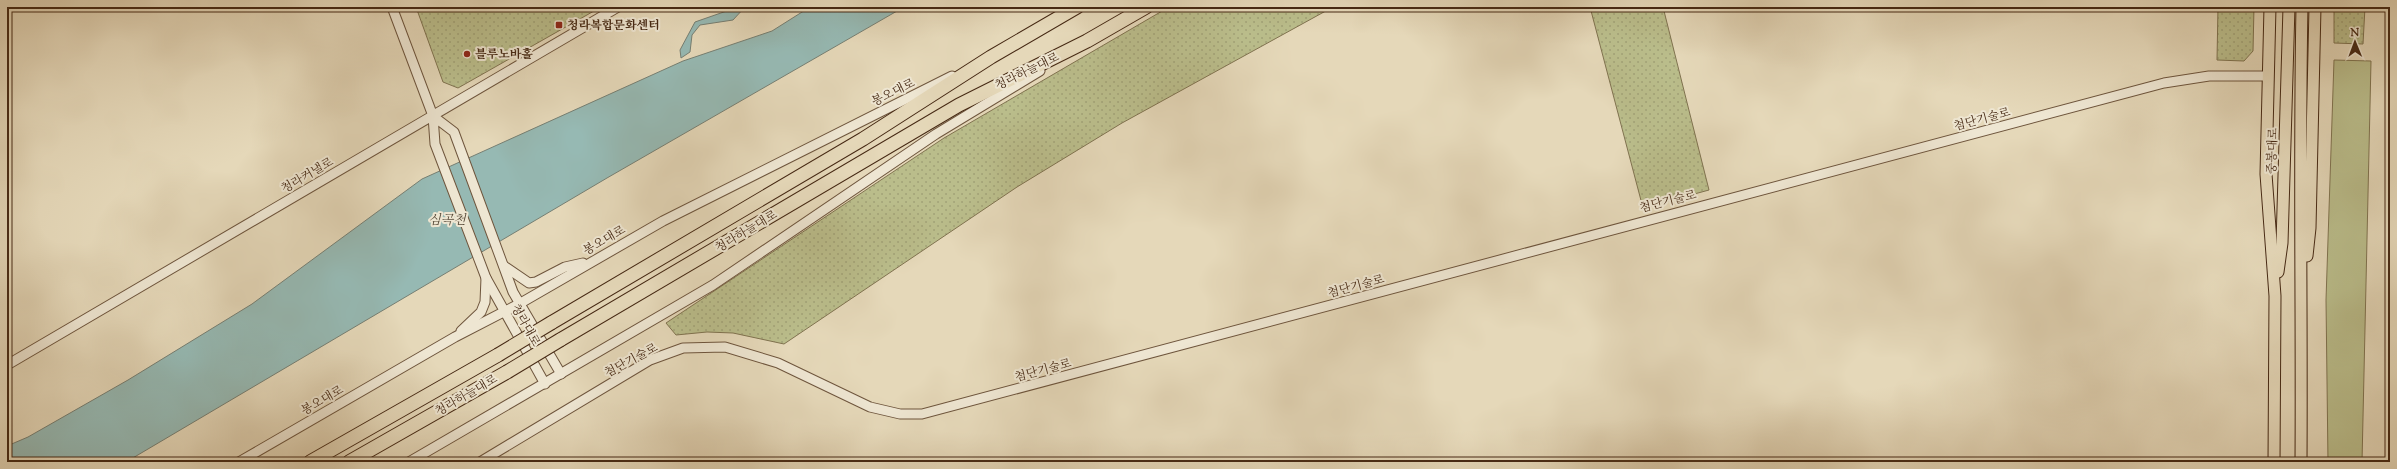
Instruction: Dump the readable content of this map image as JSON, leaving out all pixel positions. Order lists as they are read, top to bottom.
{
  "streets": {
    "highway": ["청라하늘대로"],
    "main road": ["중봉대로"],
    "street": [
      "봉오대로",
      "첨단기술로",
      "청라커낼로",
      "청라대로"
    ]
  },
  "crossings": [
    ["청라하늘대로", "봉오대로"],
    ["봉오대로", "청라대로"],
    ["첨단기술로", "중봉대로"]
  ],
  "water": ["심곡천"],
  "places": {
    "transit": ["청라복합문화센터"],
    "other": ["블루노바홀"]
  },
  "north": "top"
}
